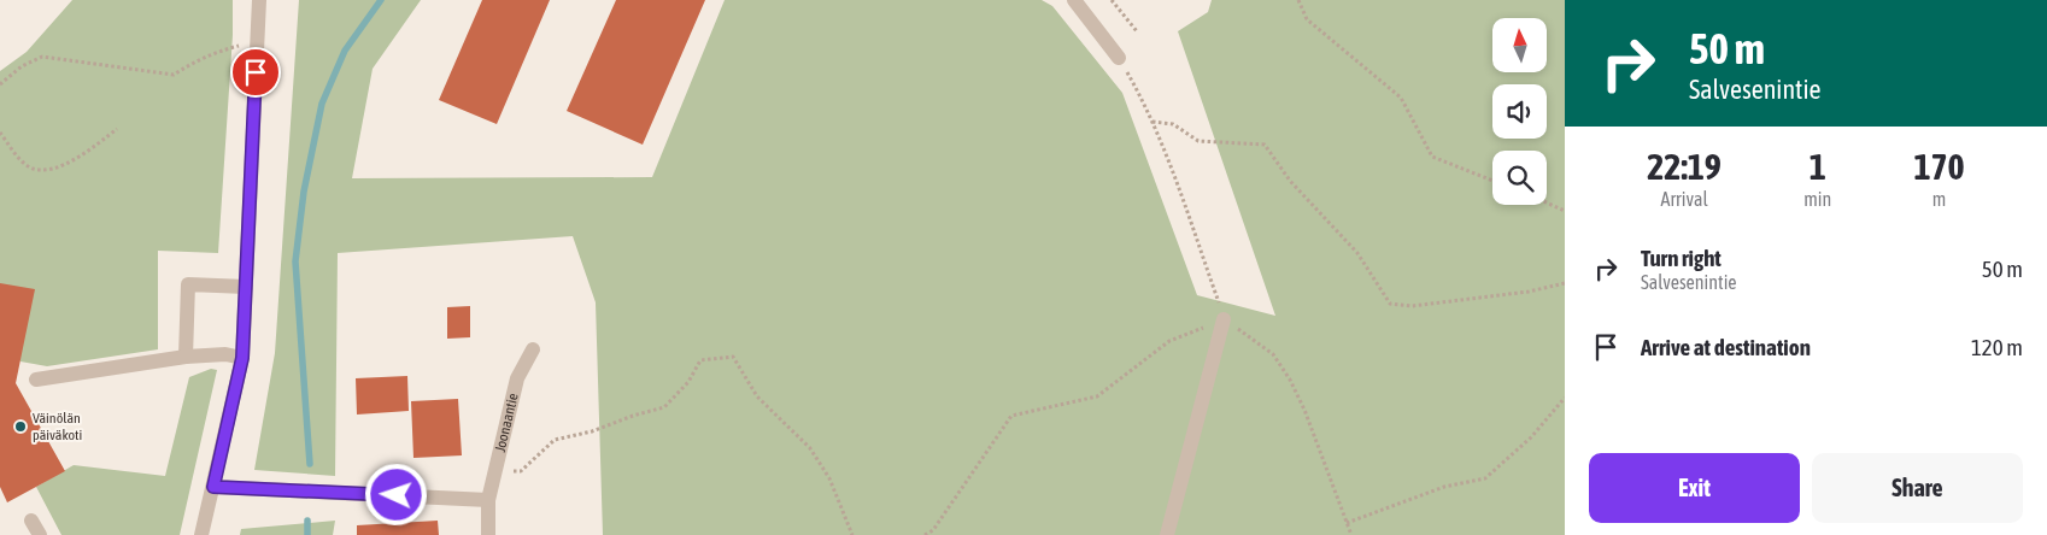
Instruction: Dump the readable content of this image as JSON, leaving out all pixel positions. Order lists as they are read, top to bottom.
{
  "streets": {
    "street": ["Joonaantie"]
  },
  "places": ["Väinölän päiväkoti"],
  "north": "top",
  "page": {
    "turn": ["50 m", "Salvesenintie"],
    "eta": [
      "22:19",
      "Arrival",
      "1",
      "min",
      "170",
      "m"
    ],
    "list": [
      {
        "name": "Turn right",
        "note": "Salvesenintie",
        "value": "50 m"
      },
      {
        "name": "Arrive at destination",
        "value": "120 m"
      }
    ],
    "buttons": ["Exit", "Share"]
  }
}
